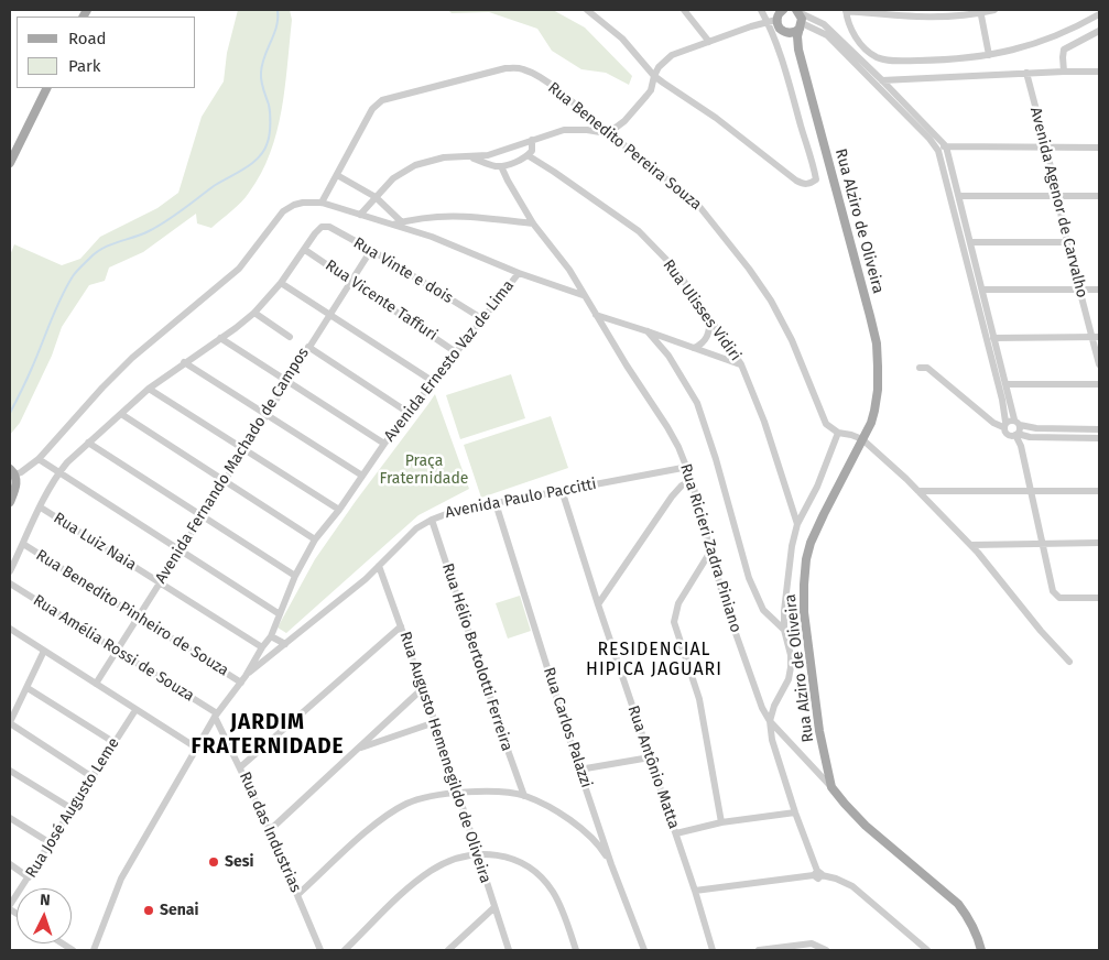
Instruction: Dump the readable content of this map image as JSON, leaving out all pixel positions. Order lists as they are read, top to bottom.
{
  "streets": {
    "main road": ["Rua Alziro de Oliveira"],
    "street": [
      "Rua Benedito Pereira Souza",
      "Avenida Agenor de Carvalho",
      "Rua Vinte e dois",
      "Rua Vicente Taffuri",
      "Rua Ulisses Vidiri",
      "Avenida Ernesto Vaz de Lima",
      "Avenida Fernando Machado de Campos",
      "Avenida Paulo Paccitti",
      "Rua Luiz Naia",
      "Rua Ricieri Zadra Piniano",
      "Rua Benedito Pinheiro de Souza",
      "Rua Amélia Rossi de Souza",
      "Rua Hélio Bertolotti Ferreira",
      "Rua Carlos Palazzi",
      "Rua Augusto Hemenegildo de Oliveira",
      "Rua Antônio Matta",
      "Rua José Augusto Leme",
      "Rua das Industrias"
    ]
  },
  "crossings": [
    ["Rua Alziro de Oliveira", "Rua Ricieri Zadra Piniano"],
    ["Rua Vinte e dois", "Rua Vicente Taffuri"],
    ["Rua Vinte e dois", "Avenida Ernesto Vaz de Lima"],
    ["Rua Vinte e dois", "Avenida Fernando Machado de Campos"],
    ["Rua Vicente Taffuri", "Avenida Ernesto Vaz de Lima"],
    ["Rua Vicente Taffuri", "Avenida Fernando Machado de Campos"],
    ["Avenida Ernesto Vaz de Lima", "Avenida Paulo Paccitti"],
    ["Avenida Ernesto Vaz de Lima", "Rua Luiz Naia"],
    ["Avenida Fernando Machado de Campos", "Rua Luiz Naia"],
    ["Avenida Fernando Machado de Campos", "Rua Benedito Pinheiro de Souza"],
    ["Avenida Fernando Machado de Campos", "Rua Amélia Rossi de Souza"],
    ["Avenida Paulo Paccitti", "Rua Ricieri Zadra Piniano"],
    ["Avenida Paulo Paccitti", "Rua Hélio Bertolotti Ferreira"],
    ["Avenida Paulo Paccitti", "Rua Carlos Palazzi"],
    ["Avenida Paulo Paccitti", "Rua Augusto Hemenegildo de Oliveira"],
    ["Avenida Paulo Paccitti", "Rua Antônio Matta"],
    ["Rua Amélia Rossi de Souza", "Rua das Industrias"]
  ],
  "districts": ["RESIDENCIAL HIPICA JAGUARI", "JARDIM FRATERNIDADE"],
  "parks": ["Praça Fraternidade"],
  "places": ["Sesi", "Senai"],
  "legend": ["Road", "Park"],
  "north": "top"
}
